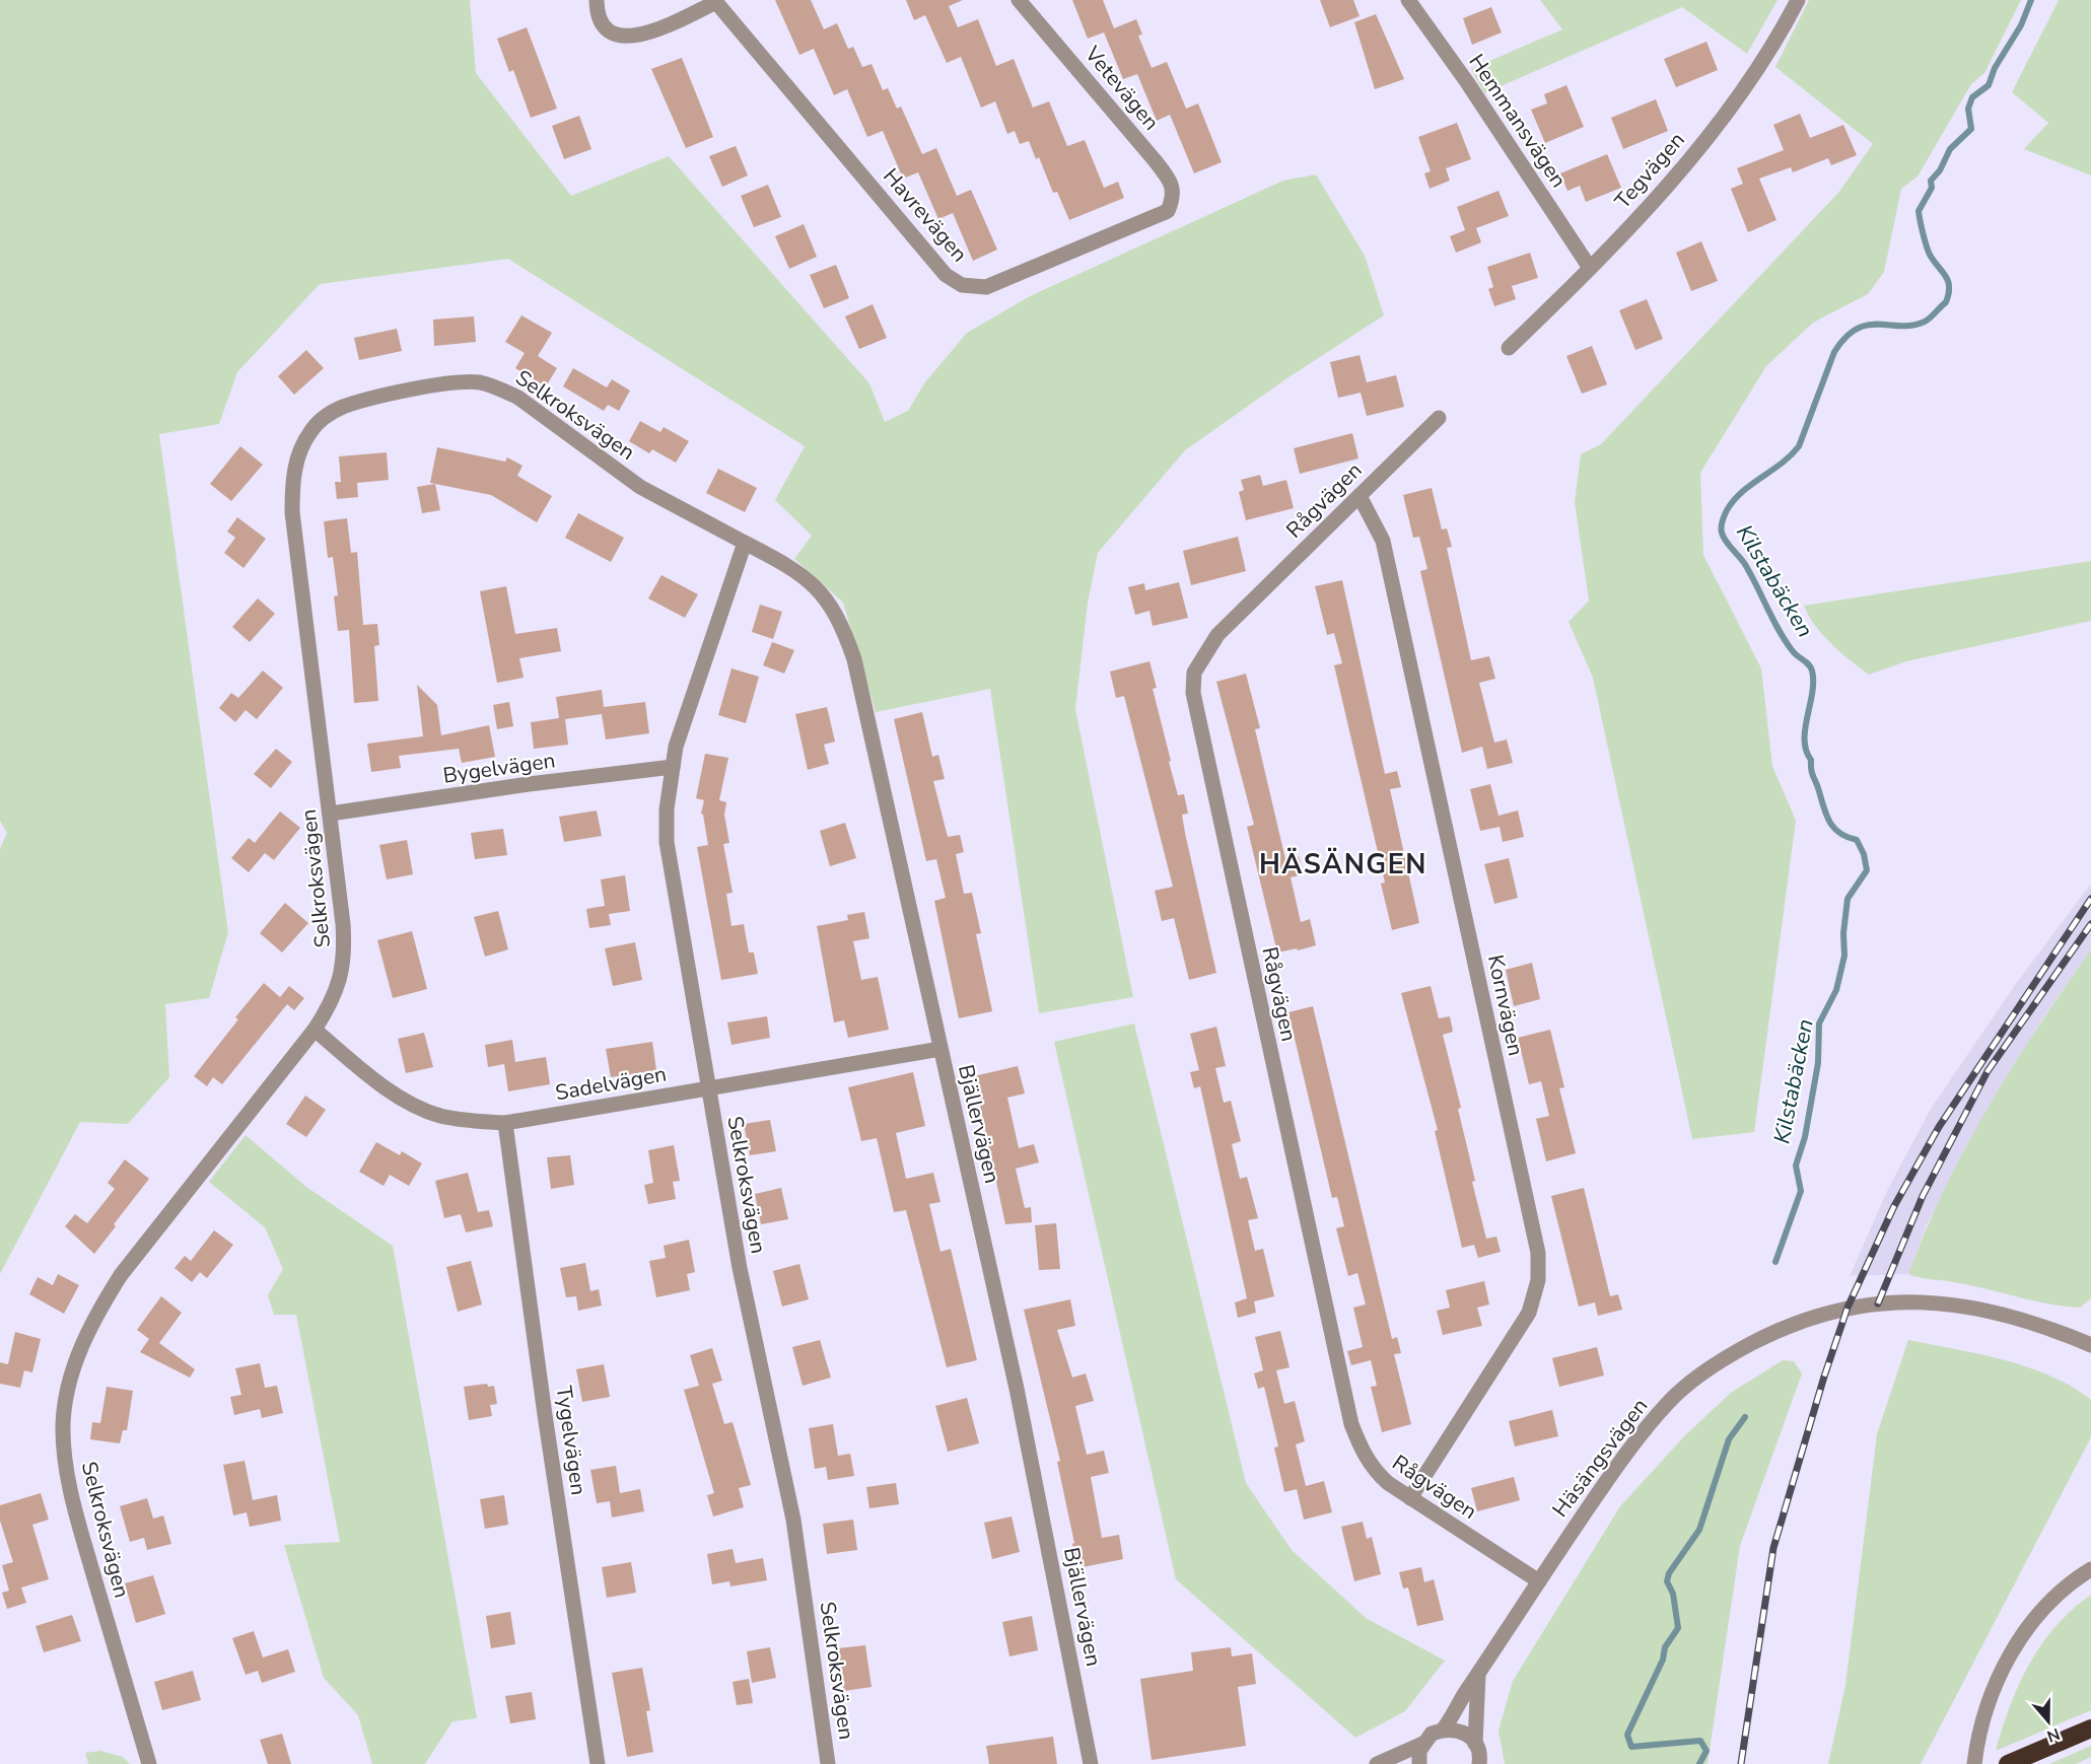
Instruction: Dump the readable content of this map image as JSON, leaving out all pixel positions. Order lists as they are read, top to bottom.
{
  "streets": {
    "street": [
      "Vetevägen",
      "Hemmansvägen",
      "Tegvägen",
      "Havrevägen",
      "Selkroksvägen",
      "Rågvägen",
      "Bygelvägen",
      "Kornvägen",
      "Sadelvägen",
      "Bjällervägen",
      "Tygelvägen",
      "Häsängsvägen"
    ]
  },
  "crossings": [
    ["Vetevägen", "Havrevägen"],
    ["Hemmansvägen", "Tegvägen"],
    ["Selkroksvägen", "Bygelvägen"],
    ["Selkroksvägen", "Sadelvägen"],
    ["Selkroksvägen", "Bjällervägen"],
    ["Rågvägen", "Kornvägen"],
    ["Rågvägen", "Häsängsvägen"],
    ["Sadelvägen", "Bjällervägen"],
    ["Sadelvägen", "Tygelvägen"]
  ],
  "districts": ["HÄSÄNGEN"],
  "water": ["Kilstabäcken"],
  "north": "bottom"
}
